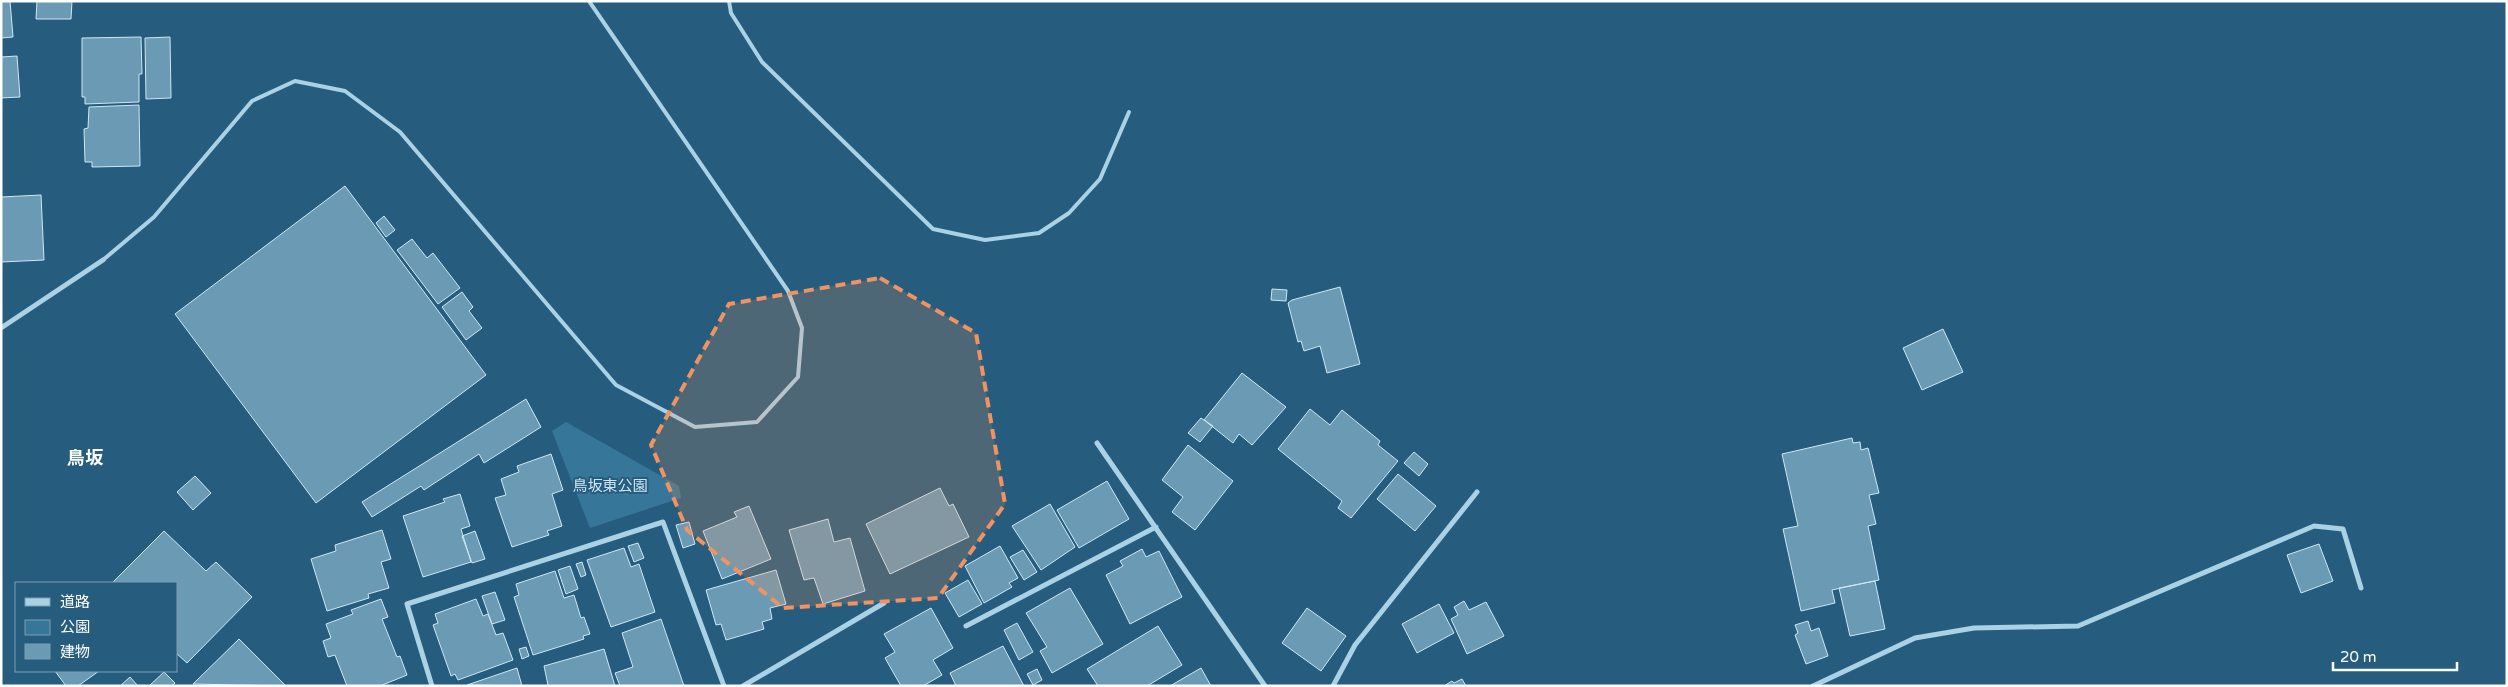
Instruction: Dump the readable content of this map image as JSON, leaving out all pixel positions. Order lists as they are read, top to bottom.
{
  "districts": ["鳥坂"],
  "parks": ["鳥坂東公園"],
  "legend": ["道路", "公園", "建物"],
  "scale_bar": "20 m"
}
